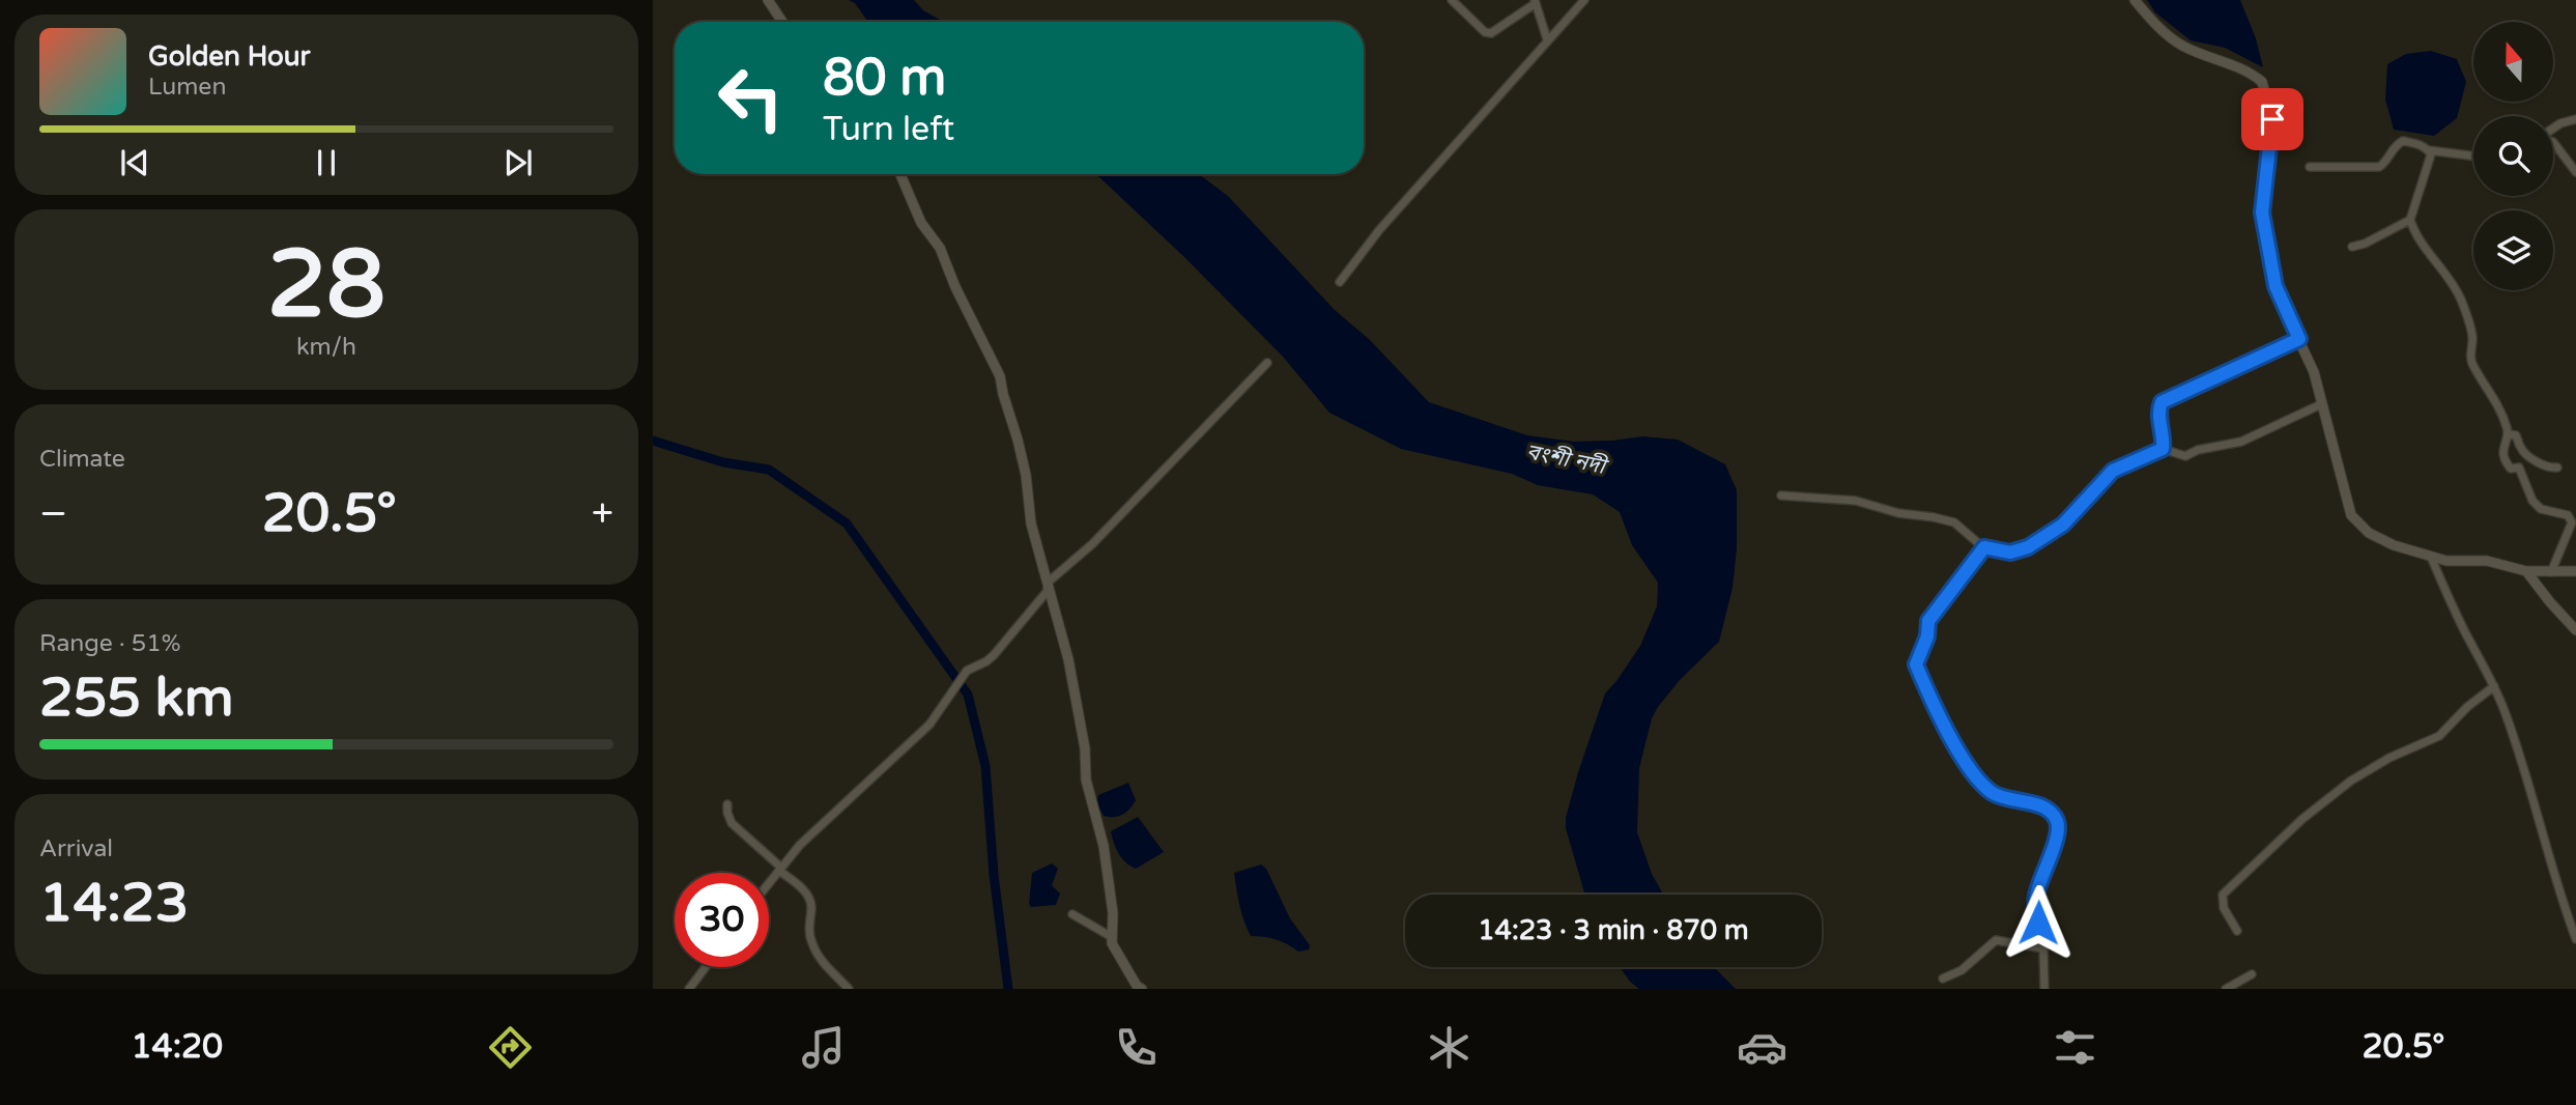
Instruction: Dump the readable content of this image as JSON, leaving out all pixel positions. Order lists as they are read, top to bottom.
{
  "water": ["বংশী নদী"],
  "north": "top",
  "page": {
    "turn": ["80 m", "Turn left"],
    "song": ["Golden Hour", "Lumen"],
    "tile": [
      ["28", "km/h"],
      "Climate",
      ["Range · 51%", "255 km"],
      ["Arrival", "14:23"]
    ],
    "heat": ["−", "20.5°", "+"],
    "limit": "30",
    "trip": "14:23 · 3 min · 870 m",
    "tabs": ["14:20", "20.5°"]
  }
}
